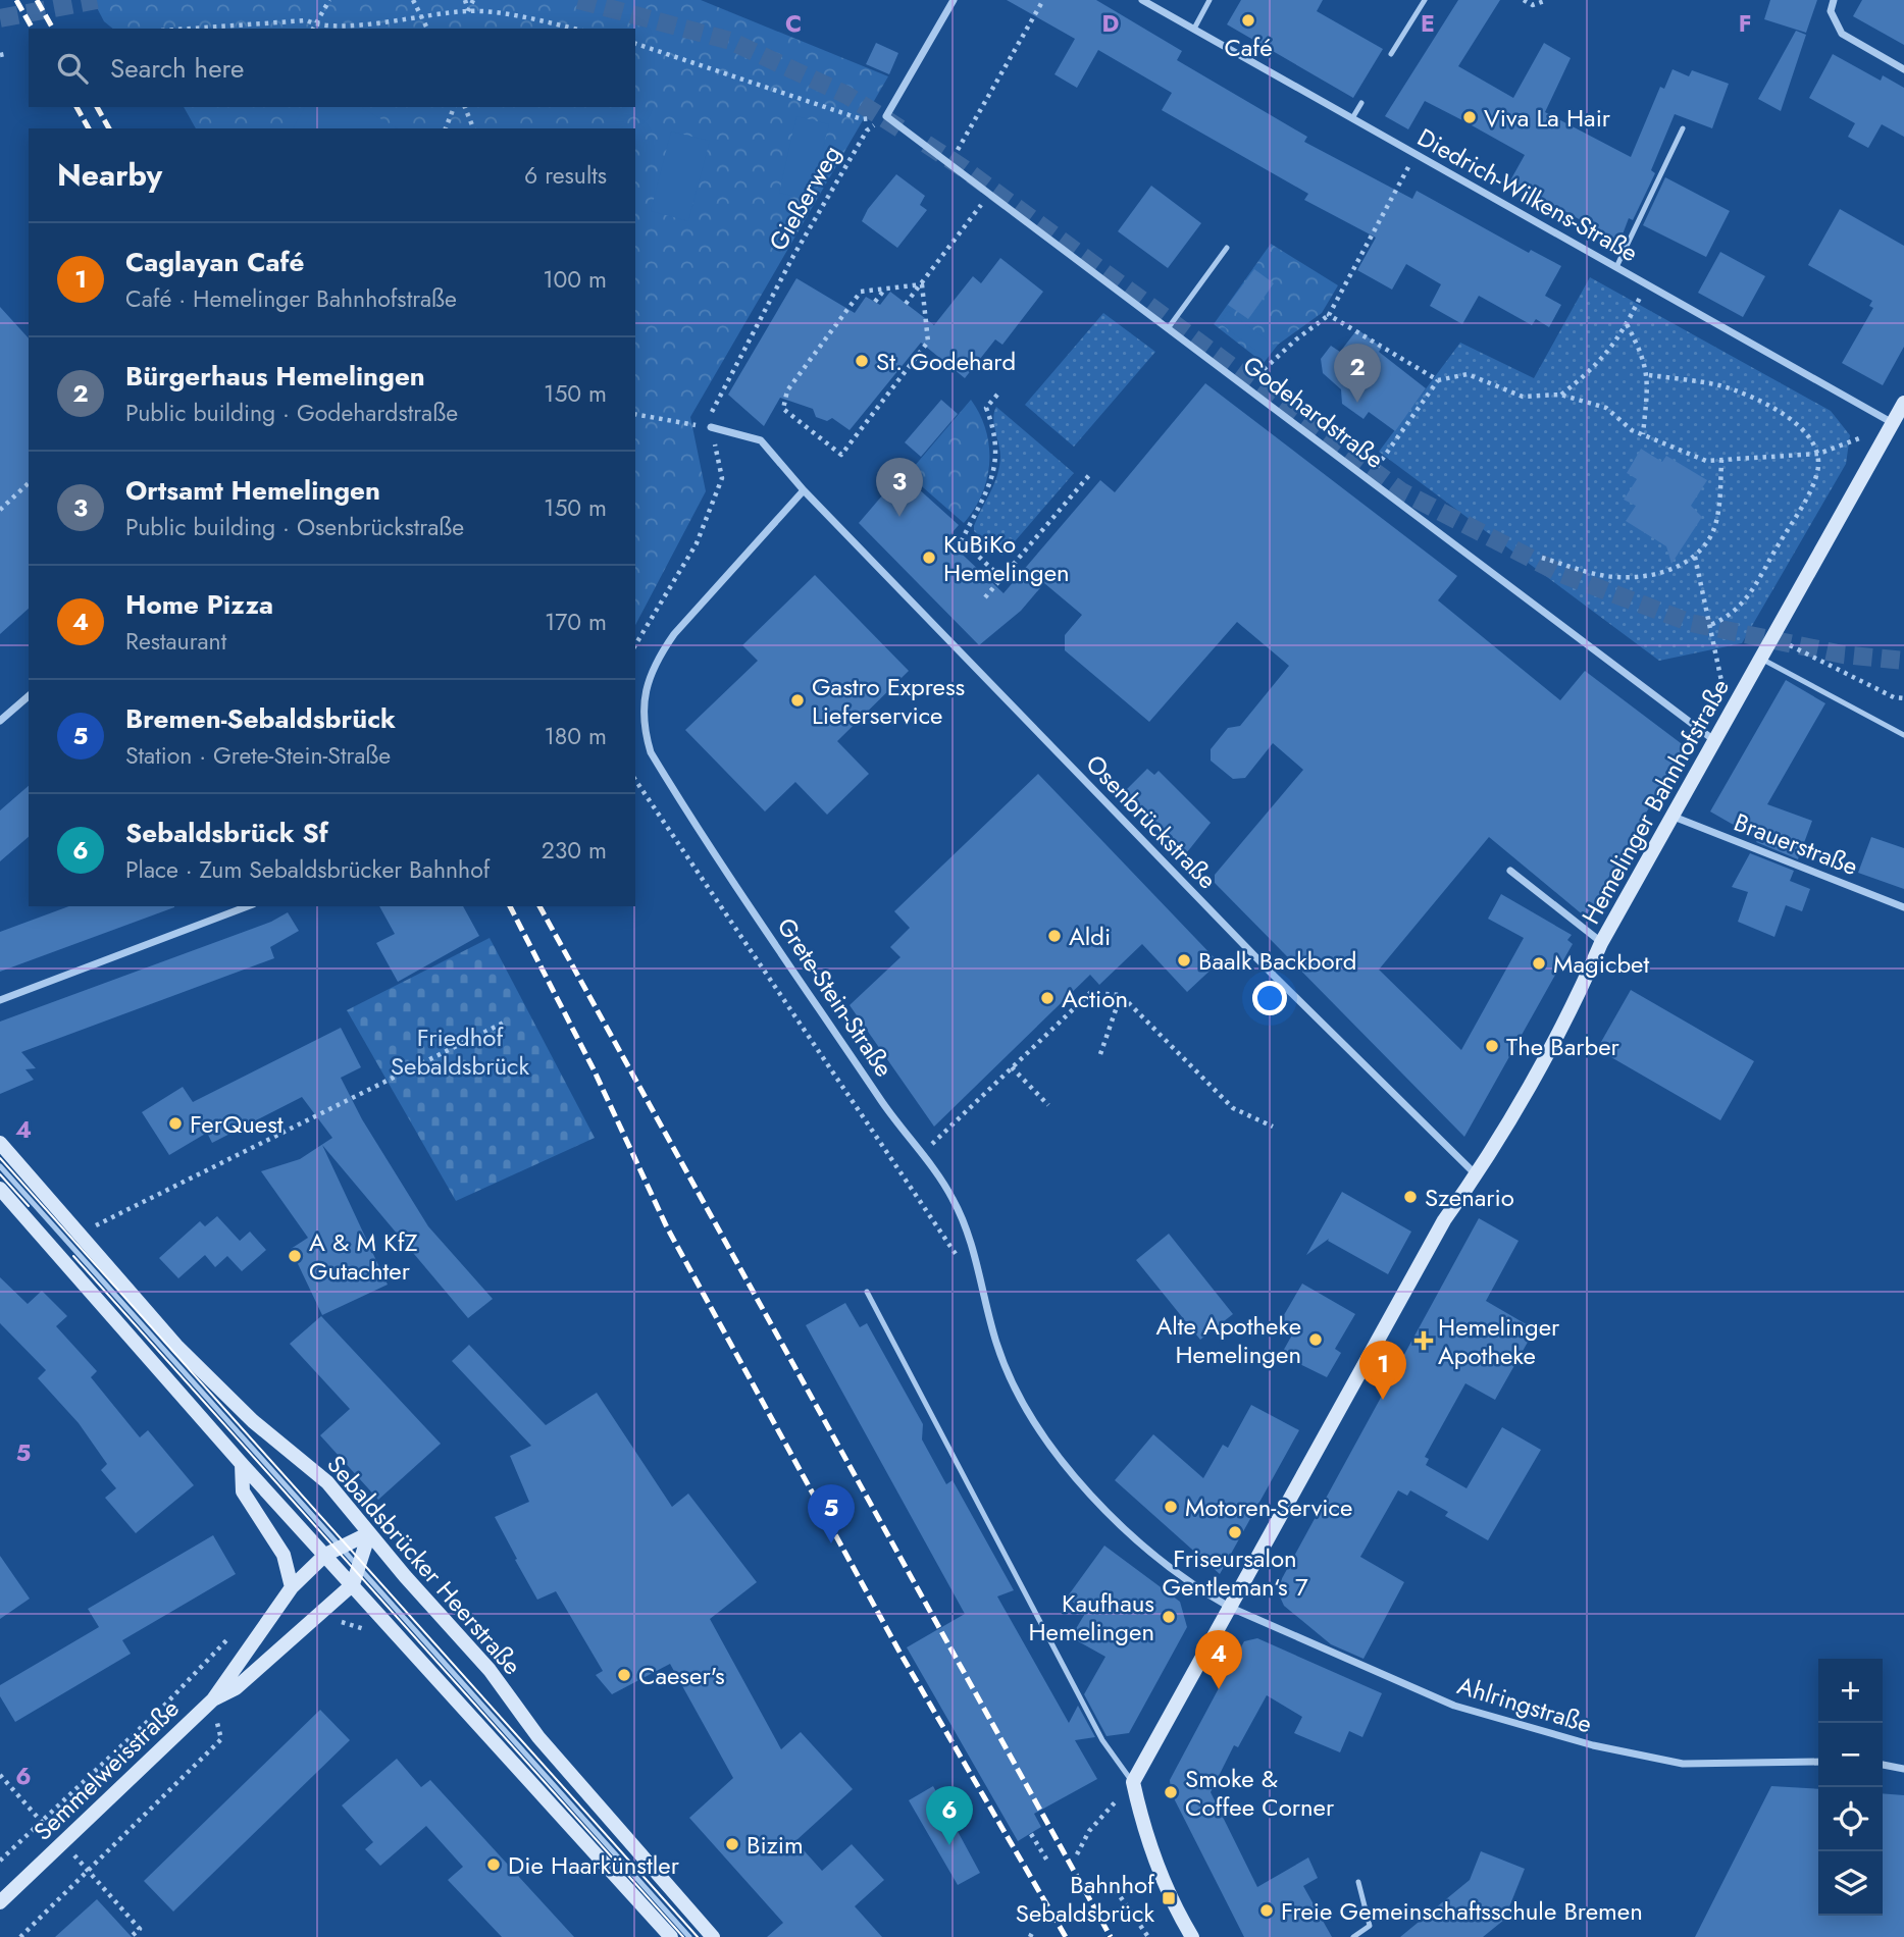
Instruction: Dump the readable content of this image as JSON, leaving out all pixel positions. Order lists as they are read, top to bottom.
{
  "streets": {
    "main road": ["Hemelinger Bahnhofstraße", "Sebaldsbrücker Heerstraße", "Semmelweisstraße"],
    "street": [
      "Diedrich-Wilkens-Straße",
      "Godehardstraße",
      "Osenbrückstraße",
      "Brauerstraße",
      "Grete-Stein-Straße",
      "Ahlringstraße"
    ],
    "path": ["Gießerweg"]
  },
  "crossings": [
    ["Diedrich-Wilkens-Straße", "Hemelinger Bahnhofstraße"],
    ["Gießerweg", "Godehardstraße"],
    ["Godehardstraße", "Hemelinger Bahnhofstraße"],
    ["Hemelinger Bahnhofstraße", "Osenbrückstraße"],
    ["Hemelinger Bahnhofstraße", "Brauerstraße"],
    ["Hemelinger Bahnhofstraße", "Grete-Stein-Straße"],
    ["Hemelinger Bahnhofstraße", "Ahlringstraße"],
    ["Osenbrückstraße", "Grete-Stein-Straße"],
    ["Grete-Stein-Straße", "Ahlringstraße"],
    ["Sebaldsbrücker Heerstraße", "Semmelweisstraße"]
  ],
  "parks": ["Friedhof Sebaldsbrück"],
  "places": {
    "other": [
      "Café",
      "Viva La Hair",
      "St. Godehard",
      "KuBiKo Hemelingen",
      "Gastro Express Lieferservice",
      "Aldi",
      "Baalk Backbord",
      "Magicbet",
      "Action",
      "The Barber",
      "FerQuest",
      "Szenario",
      "A & M KfZ Gutachter",
      "Alte Apotheke Hemelingen",
      "Motoren-Service",
      "Friseursalon Gentleman‘s 7",
      "Kaufhaus Hemelingen",
      "Caeser's",
      "Smoke & Coffee Corner",
      "Bizim",
      "Die Haarkünstler",
      "Freie Gemeinschaftsschule Bremen"
    ],
    "health": ["Hemelinger Apotheke"],
    "transit": ["Bahnhof Sebaldsbrück"]
  },
  "page": {
    "search": "Search here",
    "heading": ["Nearby", "6 results"],
    "list": [
      {
        "mark": "1",
        "name": "Caglayan Café",
        "note": "Café · Hemelinger Bahnhofstraße",
        "value": "100 m"
      },
      {
        "mark": "2",
        "name": "Bürgerhaus Hemelingen",
        "note": "Public building · Godehardstraße",
        "value": "150 m"
      },
      {
        "mark": "3",
        "name": "Ortsamt Hemelingen",
        "note": "Public building · Osenbrückstraße",
        "value": "150 m"
      },
      {
        "mark": "4",
        "name": "Home Pizza",
        "note": "Restaurant",
        "value": "170 m"
      },
      {
        "mark": "5",
        "name": "Bremen-Sebaldsbrück",
        "note": "Station · Grete-Stein-Straße",
        "value": "180 m"
      },
      {
        "mark": "6",
        "name": "Sebaldsbrück Sf",
        "note": "Place · Zum Sebaldsbrücker Bahnhof",
        "value": "230 m"
      }
    ],
    "pins": [
      "2",
      "3",
      "1",
      "5",
      "4",
      "6"
    ],
    "map_buttons": ["+", "−"]
  },
  "grid": {
    "columns": [
      "C",
      "D",
      "E",
      "F"
    ],
    "rows": ["4", "5", "6"]
  }
}
